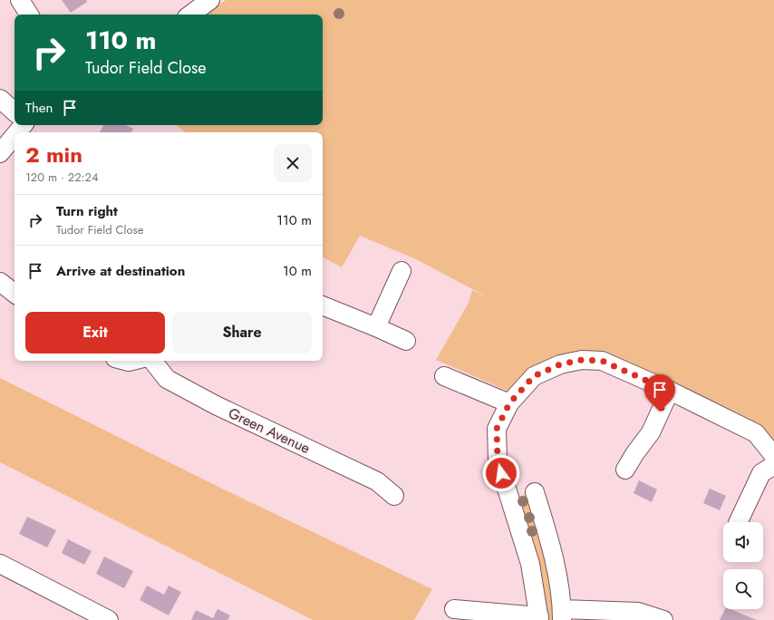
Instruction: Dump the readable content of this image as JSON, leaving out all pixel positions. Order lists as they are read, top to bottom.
{
  "streets": {
    "street": ["Green Avenue"]
  },
  "page": {
    "turn": ["110 m", "Tudor Field Close"],
    "then": "Then",
    "heading": ["2 min", "120 m · 22:24"],
    "list": [
      {
        "name": "Turn right",
        "note": "Tudor Field Close",
        "value": "110 m"
      },
      {
        "name": "Arrive at destination",
        "value": "10 m"
      }
    ],
    "buttons": ["Exit", "Share"]
  }
}
